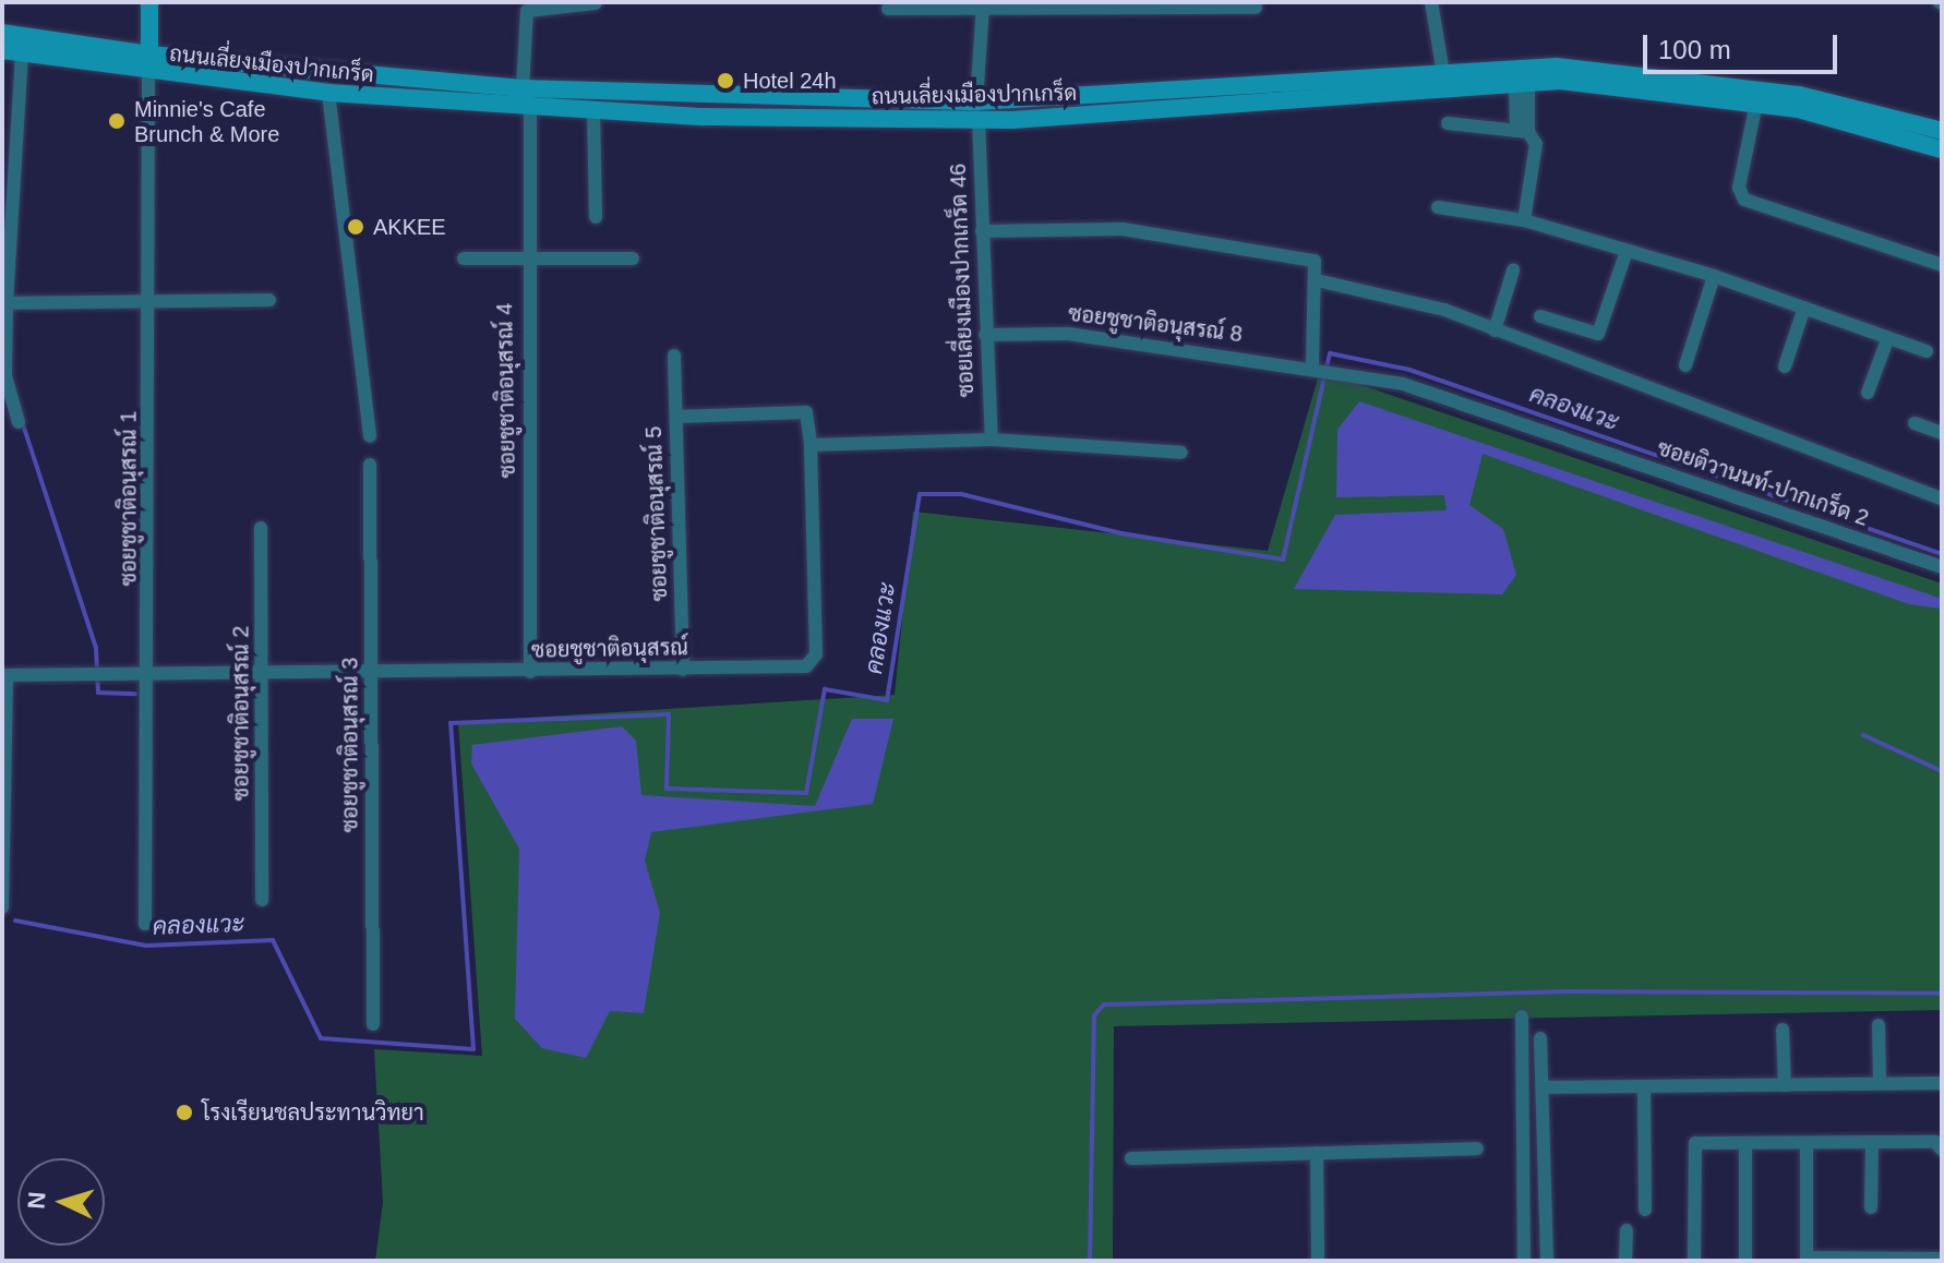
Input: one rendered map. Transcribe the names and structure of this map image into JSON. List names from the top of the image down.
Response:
{
  "streets": {
    "main road": ["ถนนเลี่ยงเมืองปากเกร็ด"],
    "street": [
      "ซอยเลี่ยงเมืองปากเกร็ด 46",
      "ซอยชูชาติอนุสรณ์ 8",
      "ซอยชูชาติอนุสรณ์ 4",
      "ซอยติวานนท์-ปากเกร็ด 2",
      "ซอยชูชาติอนุสรณ์ 1",
      "ซอยชูชาติอนุสรณ์ 5",
      "ซอยชูชาติอนุสรณ์",
      "ซอยชูชาติอนุสรณ์ 2",
      "ซอยชูชาติอนุสรณ์ 3"
    ]
  },
  "crossings": [
    ["ถนนเลี่ยงเมืองปากเกร็ด", "ซอยเลี่ยงเมืองปากเกร็ด 46"],
    ["ถนนเลี่ยงเมืองปากเกร็ด", "ซอยชูชาติอนุสรณ์ 4"],
    ["ถนนเลี่ยงเมืองปากเกร็ด", "ซอยชูชาติอนุสรณ์ 1"],
    ["ซอยเลี่ยงเมืองปากเกร็ด 46", "ซอยชูชาติอนุสรณ์ 8"],
    ["ซอยชูชาติอนุสรณ์ 8", "ซอยติวานนท์-ปากเกร็ด 2"],
    ["ซอยชูชาติอนุสรณ์ 4", "ซอยชูชาติอนุสรณ์"],
    ["ซอยชูชาติอนุสรณ์ 1", "ซอยชูชาติอนุสรณ์"],
    ["ซอยชูชาติอนุสรณ์ 5", "ซอยชูชาติอนุสรณ์"],
    ["ซอยชูชาติอนุสรณ์", "ซอยชูชาติอนุสรณ์ 2"],
    ["ซอยชูชาติอนุสรณ์", "ซอยชูชาติอนุสรณ์ 3"]
  ],
  "water": ["คลองแวะ"],
  "places": [
    "Hotel 24h",
    "Minnie's Cafe Brunch & More",
    "AKKEE",
    "โรงเรียนชลประทานวิทยา"
  ],
  "scale_bar": "100 m",
  "north": "left"
}
